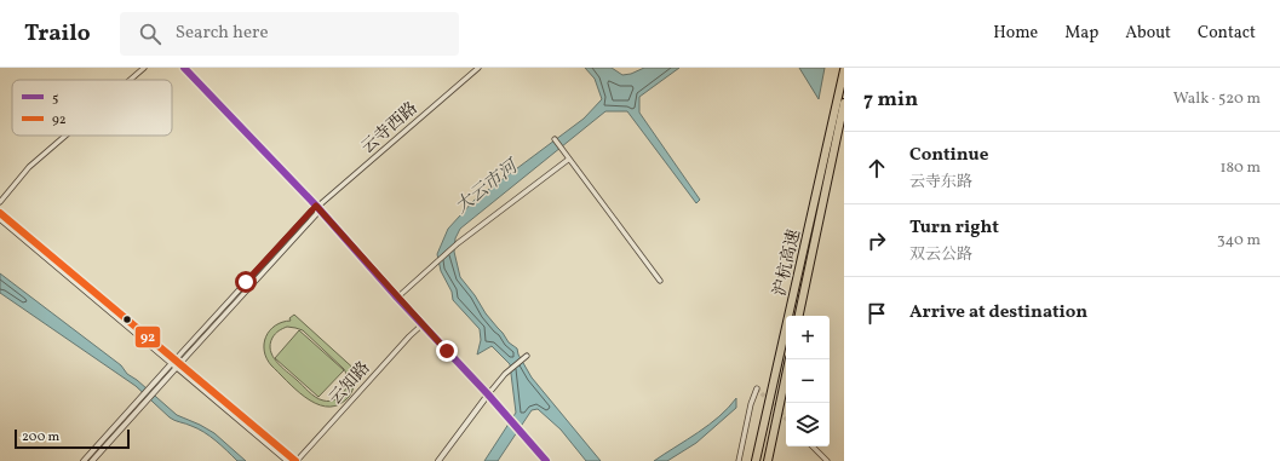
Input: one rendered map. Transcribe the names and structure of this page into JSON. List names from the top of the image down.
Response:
{
  "streets": {
    "highway": ["沪杭高速"],
    "street": ["云寺西路", "云知路"]
  },
  "water": ["大云市河"],
  "lines": ["transit line 5", "transit line 92"],
  "legend": ["5", "92"],
  "scale_bar": "200 m",
  "page": {
    "header": "Trailo",
    "search": "Search here",
    "nav": [
      "Home",
      "Map",
      "About",
      "Contact"
    ],
    "heading": ["7 min", "Walk · 520 m"],
    "list": [
      ["Continue", "云寺东路", "180 m"],
      ["Turn right", "双云公路", "340 m"],
      "Arrive at destination"
    ],
    "map_buttons": ["+", "−"],
    "scale": "200 m"
  }
}
